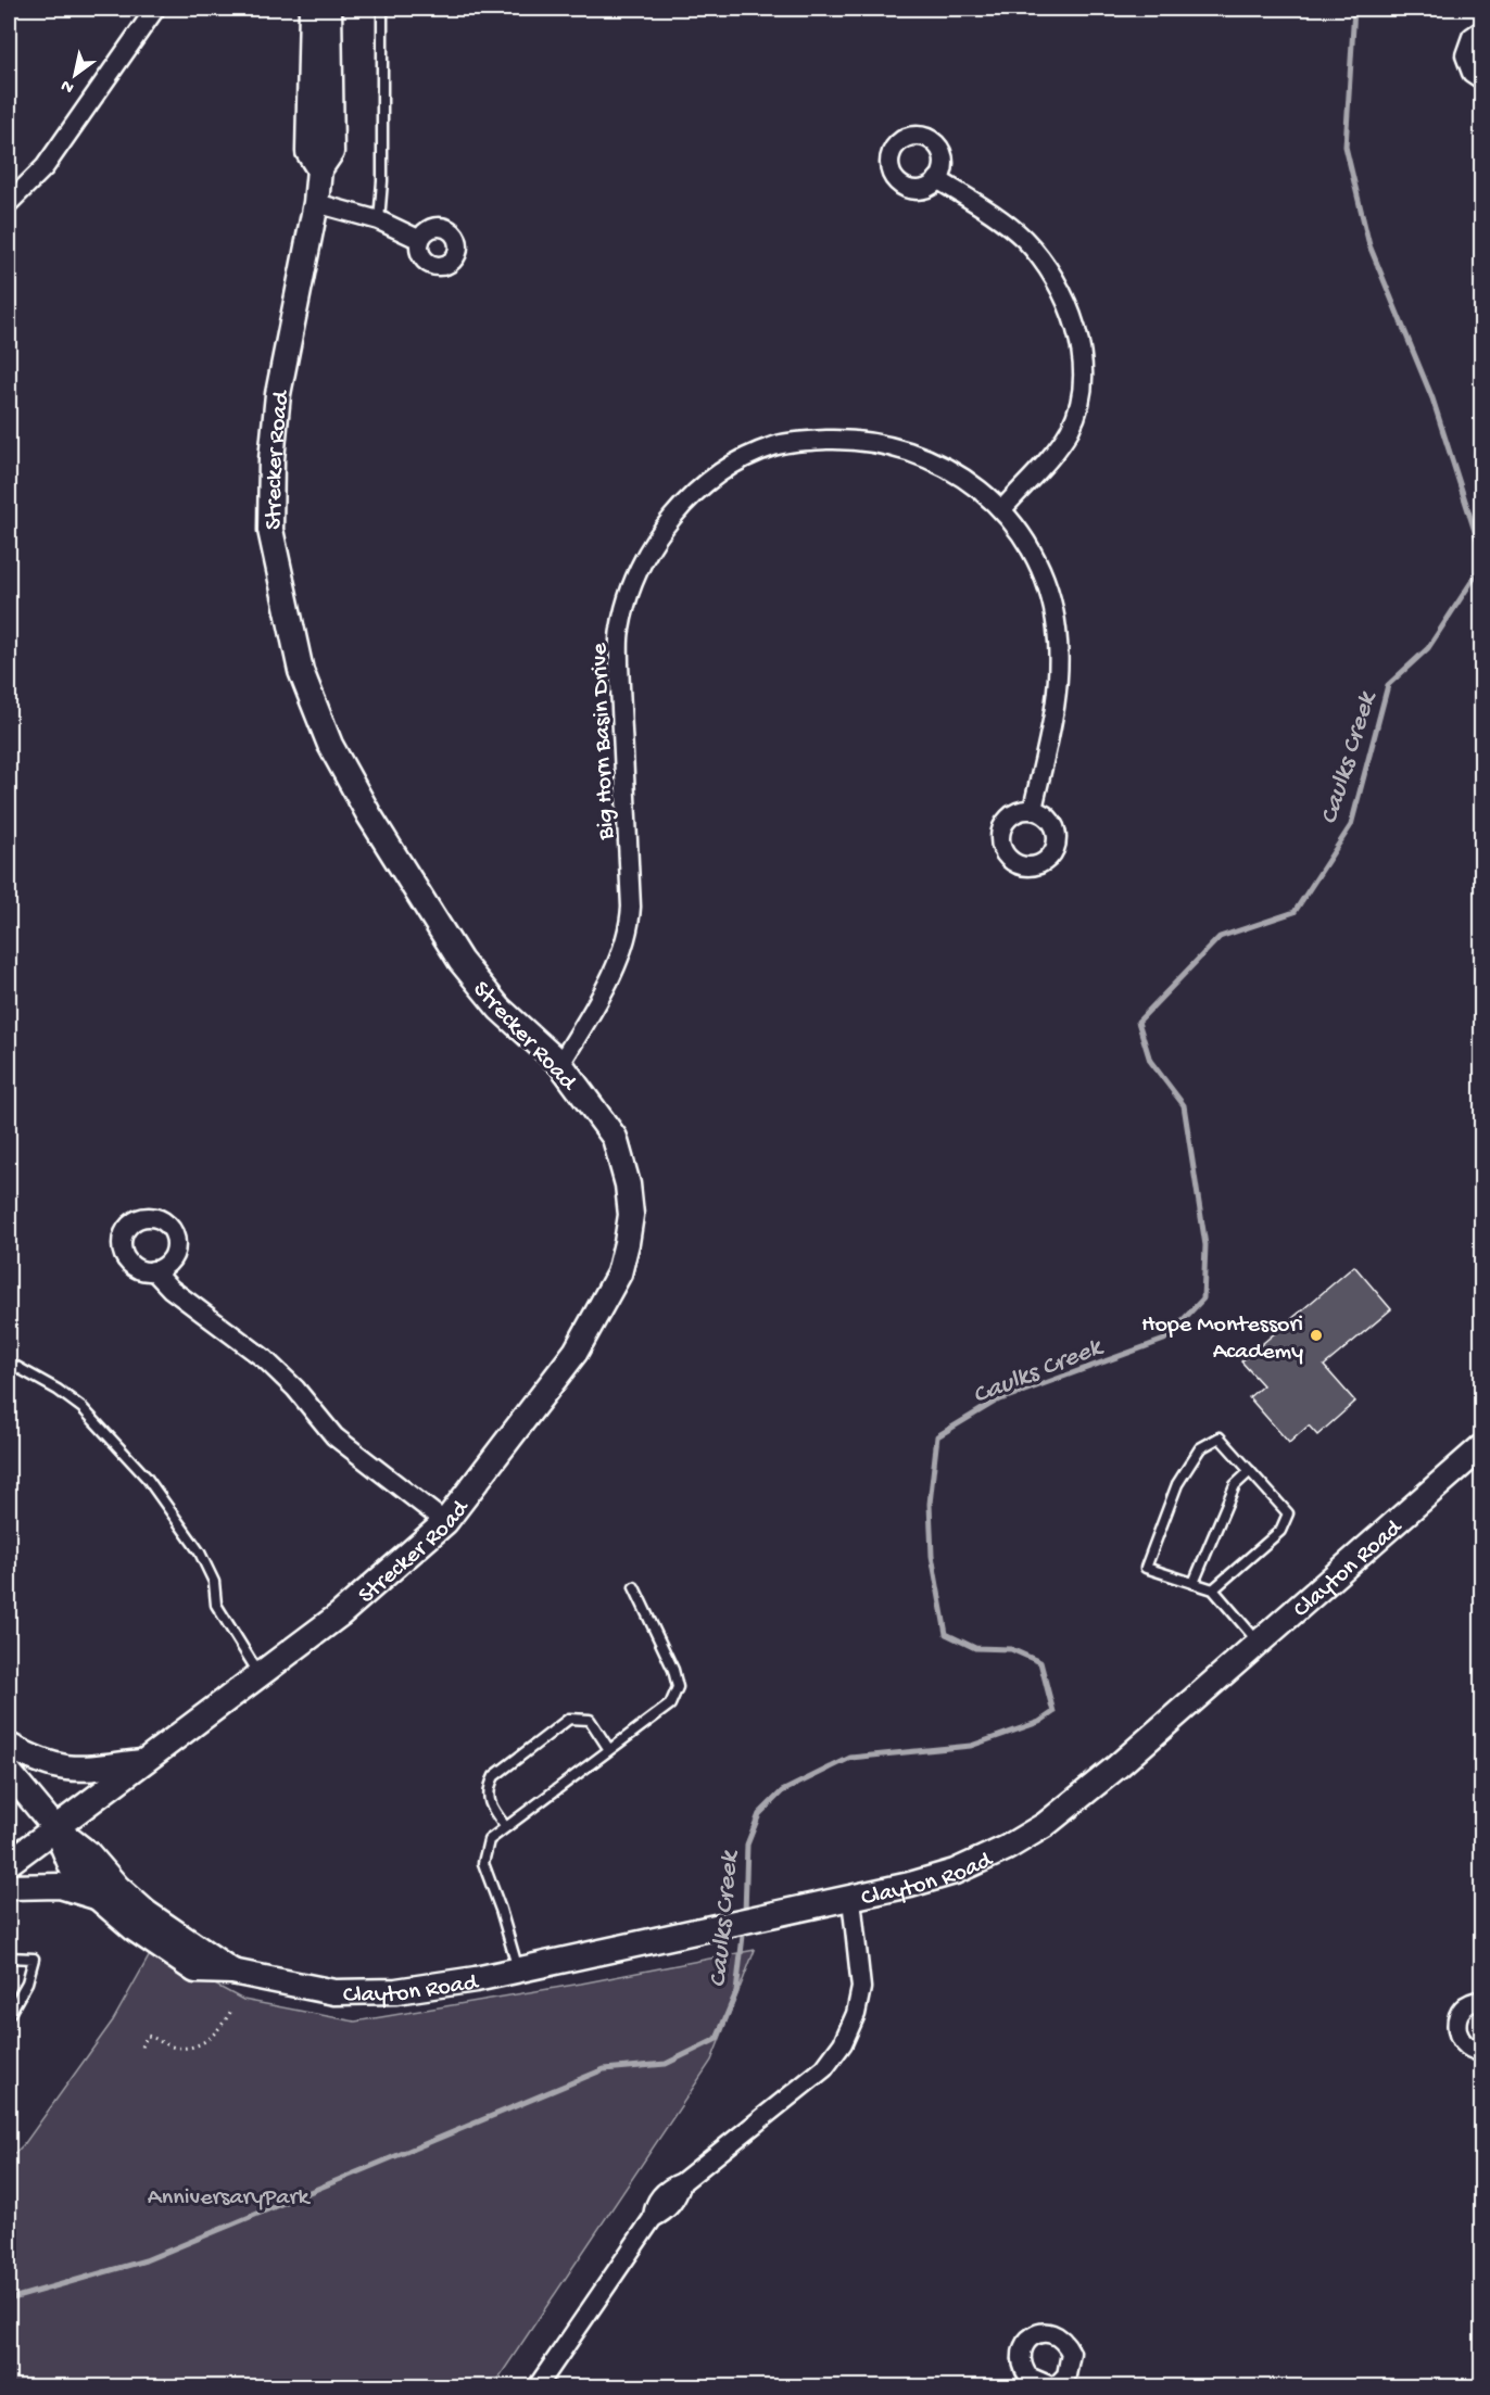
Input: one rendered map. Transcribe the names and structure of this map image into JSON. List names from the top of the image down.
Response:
{
  "streets": {
    "street": ["Strecker Road", "Big Horn Basin Drive", "Clayton Road"]
  },
  "crossings": [
    ["Strecker Road", "Big Horn Basin Drive"],
    ["Strecker Road", "Clayton Road"]
  ],
  "water": ["Caulks Creek"],
  "parks": ["AnniversaryPark"],
  "places": ["Hope Montessori Academy"],
  "north": "bottom left"
}
